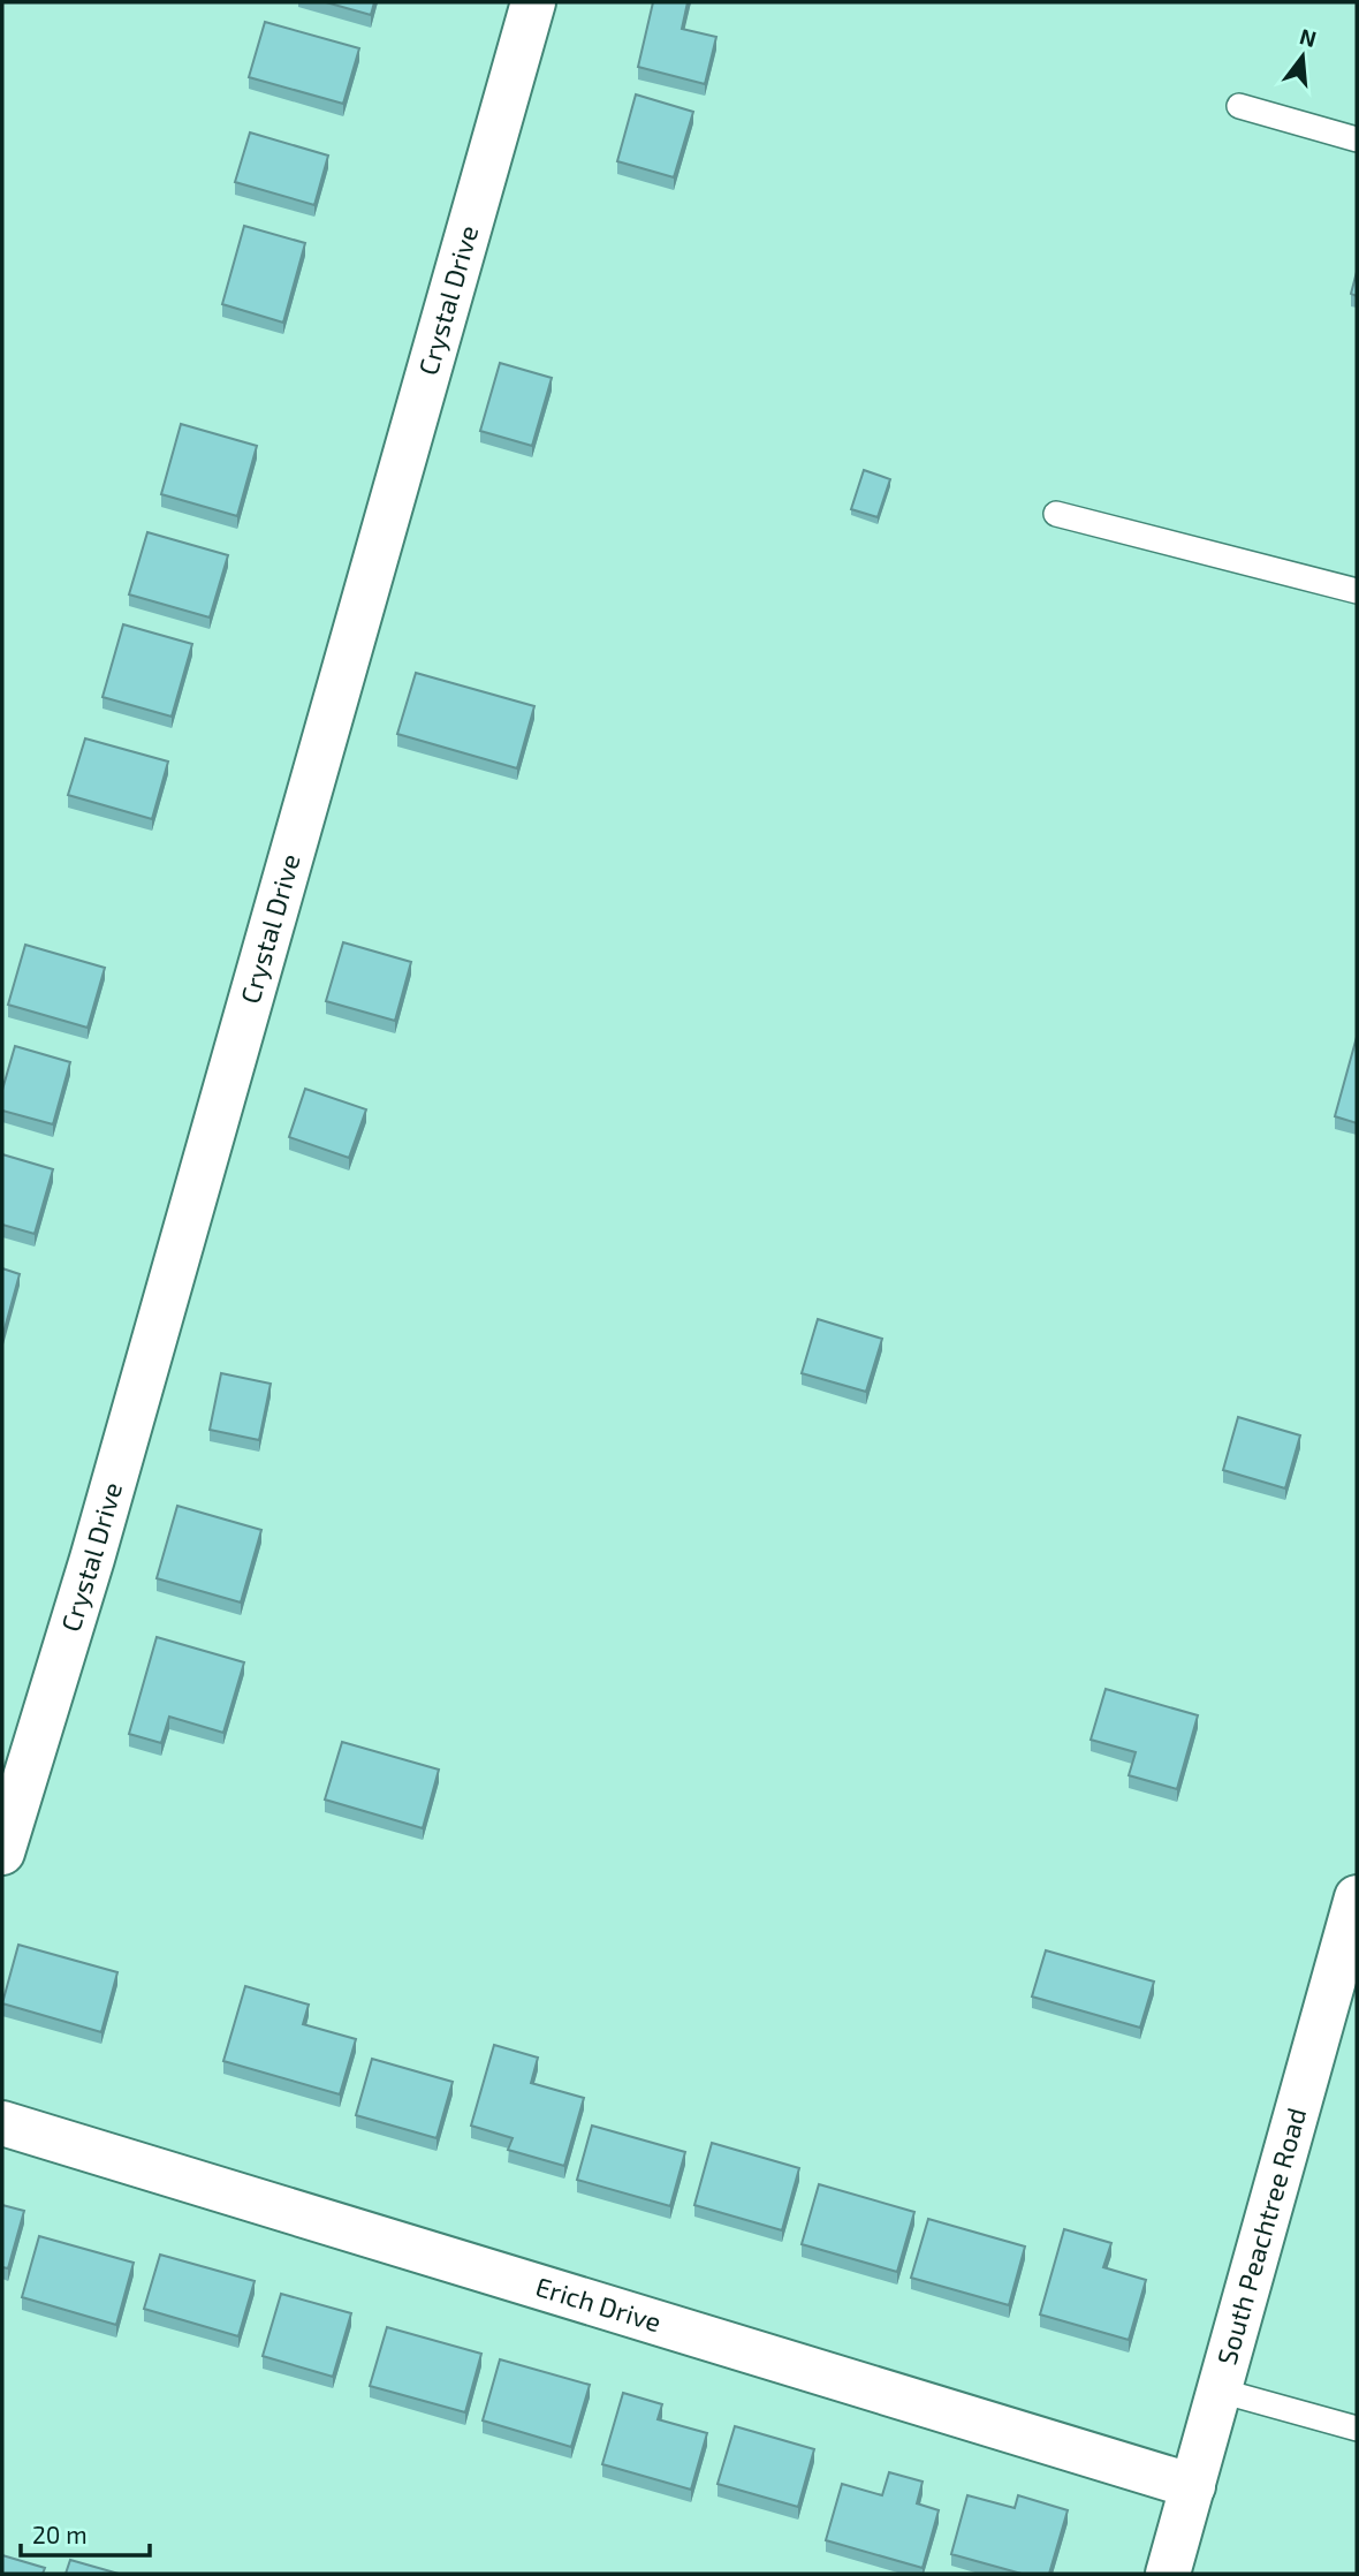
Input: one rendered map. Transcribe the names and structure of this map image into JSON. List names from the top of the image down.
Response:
{
  "streets": {
    "street": ["Crystal Drive", "South Peachtree Road", "Erich Drive"]
  },
  "crossings": [
    ["South Peachtree Road", "Erich Drive"]
  ],
  "scale_bar": "20 m",
  "north": "top"
}
